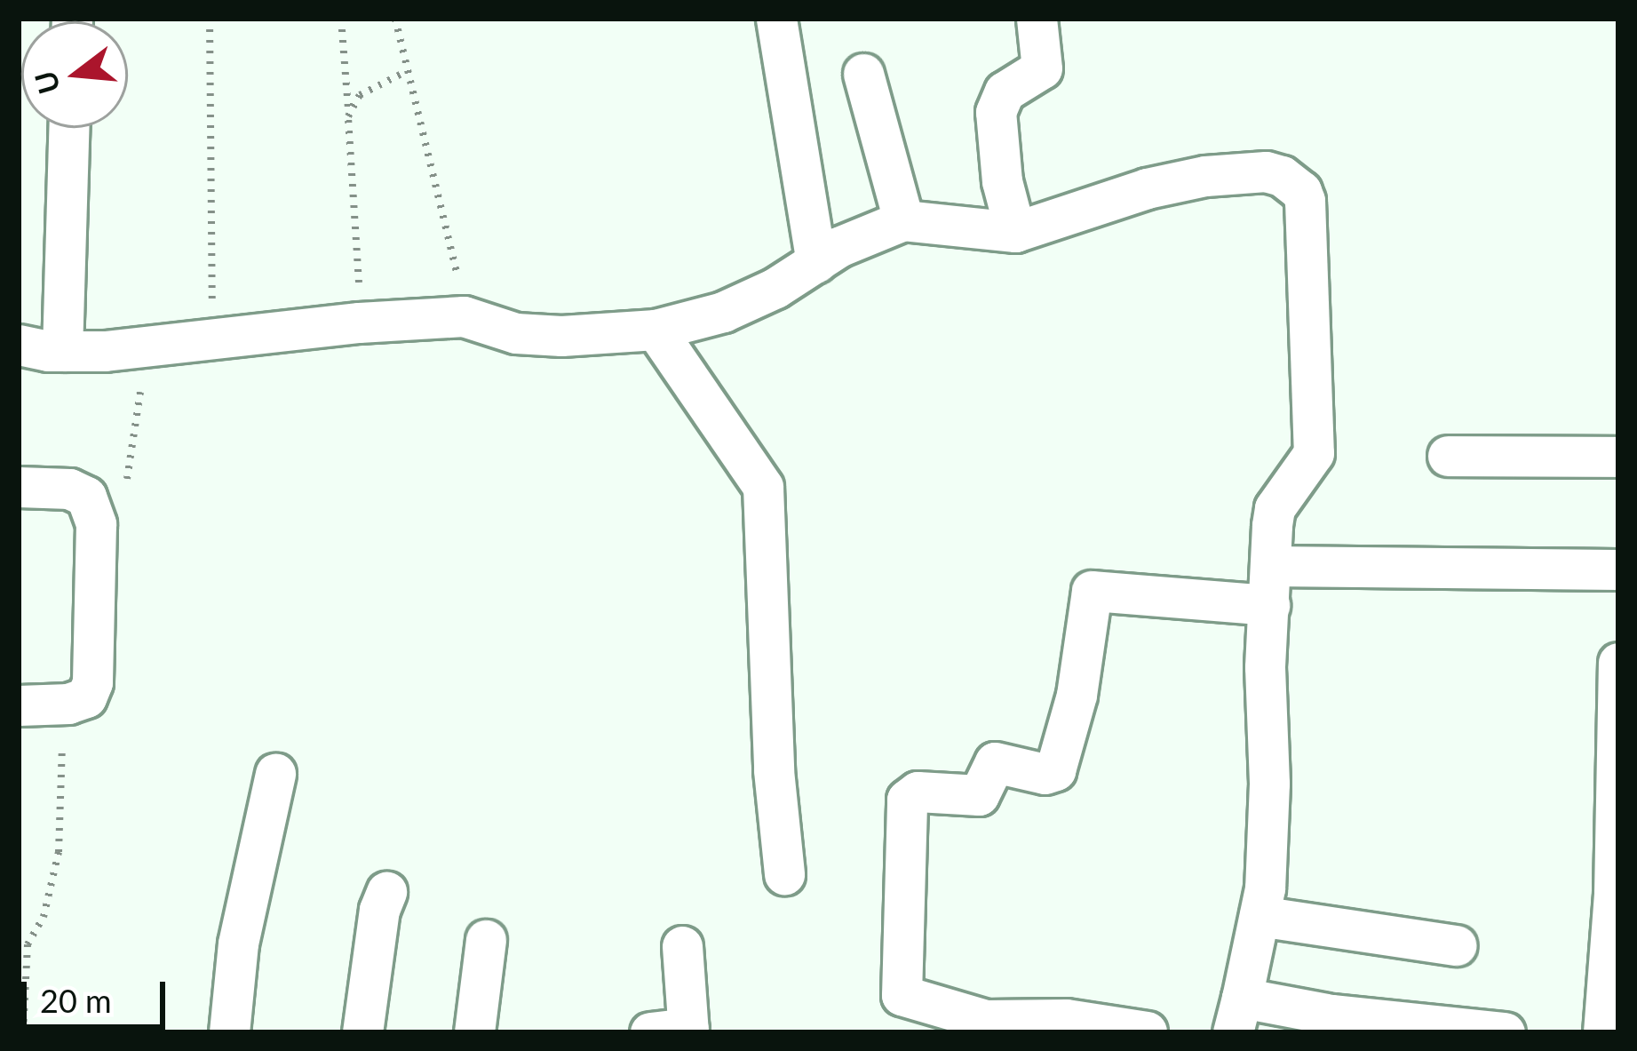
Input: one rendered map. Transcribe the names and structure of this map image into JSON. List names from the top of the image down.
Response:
{
  "scale_bar": "20 m",
  "north": "left"
}
